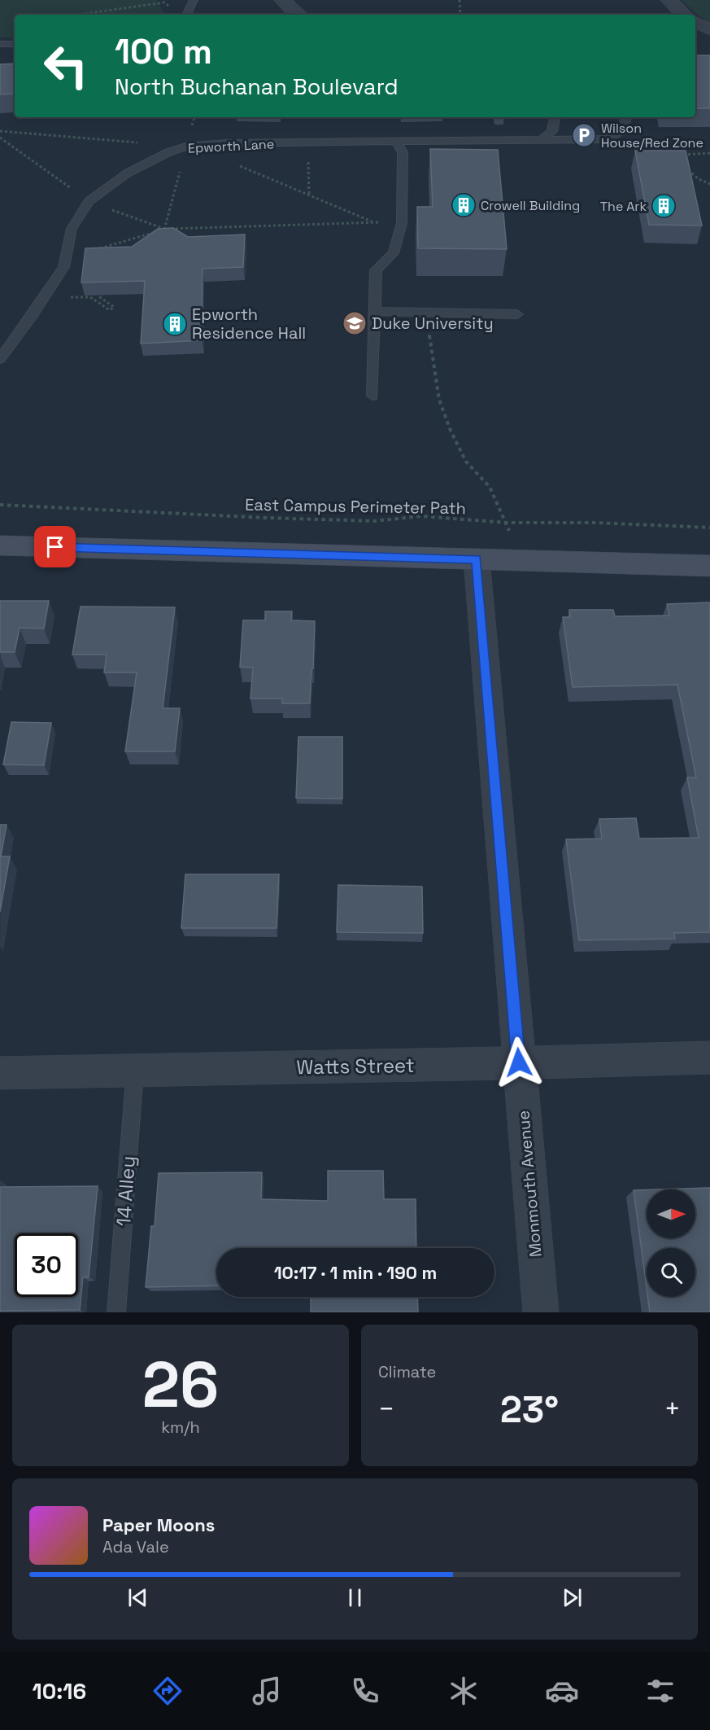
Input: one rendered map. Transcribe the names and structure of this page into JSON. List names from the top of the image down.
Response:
{
  "streets": {
    "street": ["Watts Street", "Monmouth Avenue"],
    "lane": ["Epworth Lane", "14 Alley"],
    "path": ["East Campus Perimeter Path"]
  },
  "crossings": [
    ["Watts Street", "Monmouth Avenue"],
    ["Watts Street", "14 Alley"]
  ],
  "places": {
    "parking": ["Wilson House/Red Zone"],
    "building": ["Crowell Building", "The Ark", "Epworth Residence Hall"],
    "school or university": ["Duke University"]
  },
  "north": "right",
  "page": {
    "turn": ["100 m", "North Buchanan Boulevard"],
    "limit": "30",
    "trip": "10:17 · 1 min · 190 m",
    "tile": [
      ["26", "km/h"],
      "Climate"
    ],
    "heat": ["−", "23°", "+"],
    "song": ["Paper Moons", "Ada Vale"],
    "tabs": "10:16"
  }
}
